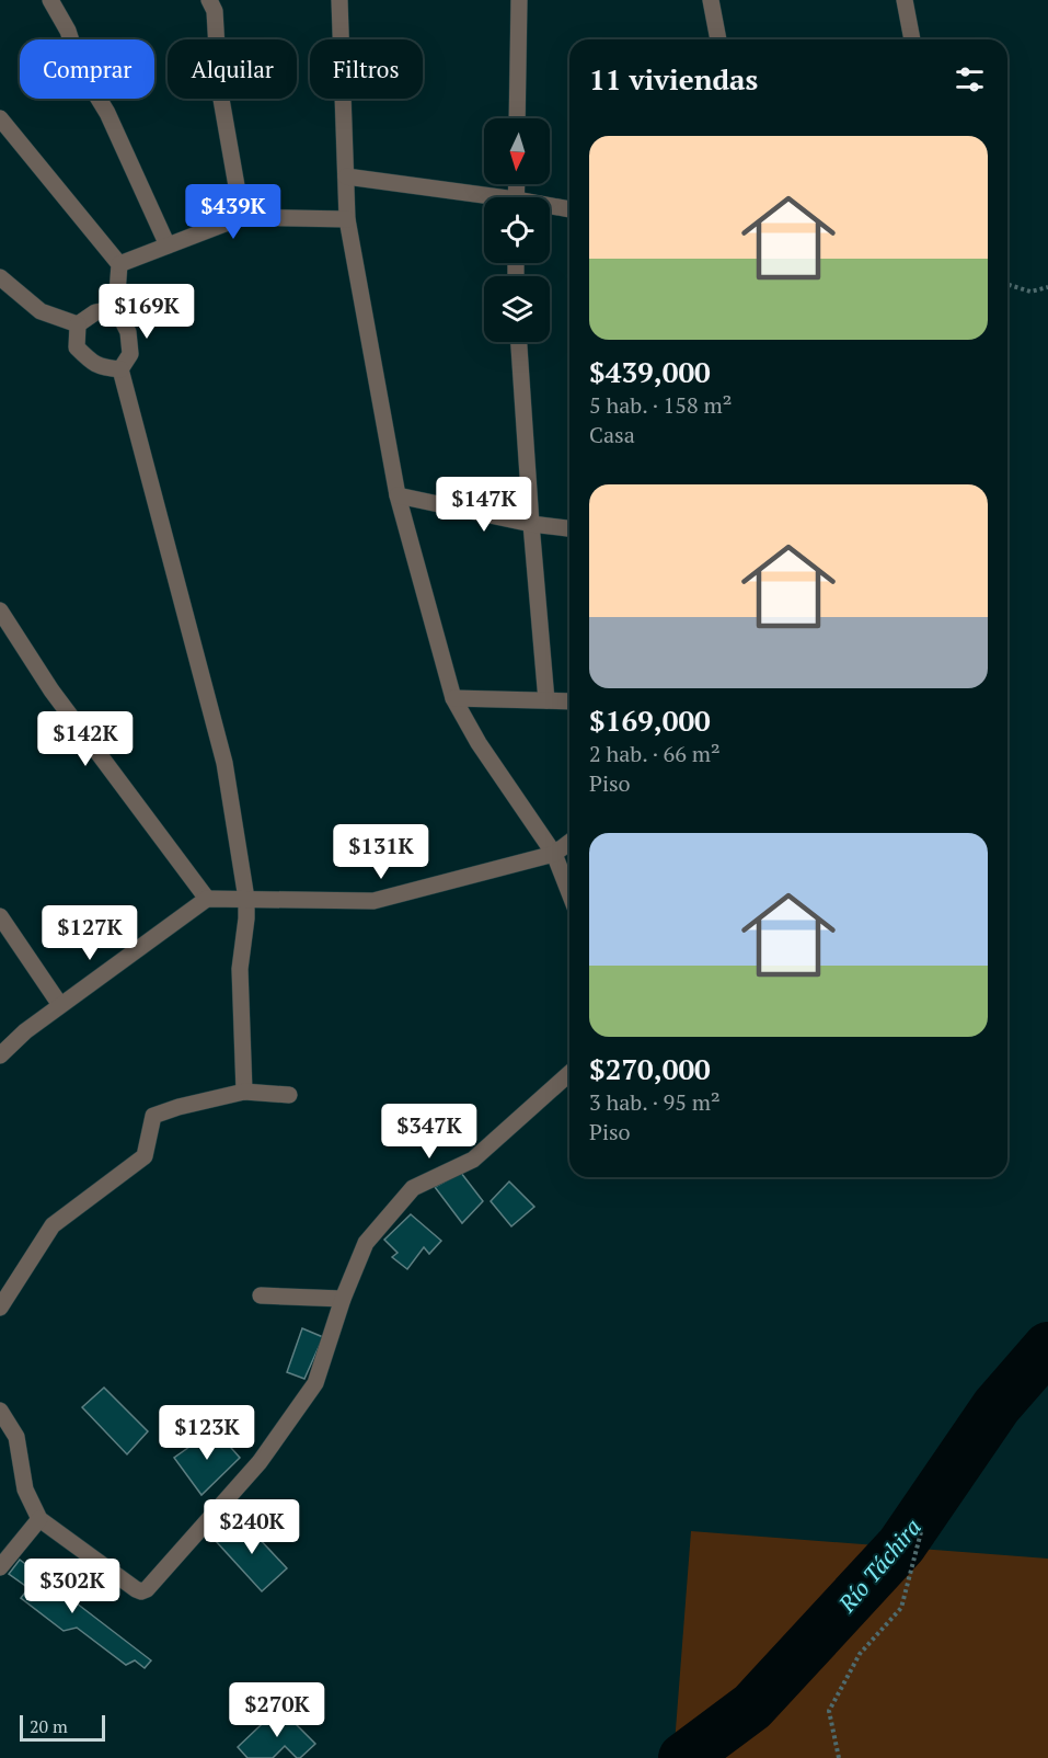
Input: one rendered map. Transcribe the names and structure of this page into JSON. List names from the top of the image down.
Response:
{
  "water": ["Río Táchira"],
  "scale_bar": "20 m",
  "north": "bottom",
  "page": {
    "chip": ["Comprar", "Alquilar", "Filtros"],
    "heading": "11 viviendas",
    "list": [
      {
        "name": "$439,000",
        "note": "5 hab. · 158 m² · Casa"
      },
      {
        "name": "$169,000",
        "note": "2 hab. · 66 m² · Piso"
      },
      {
        "name": "$270,000",
        "note": "3 hab. · 95 m² · Piso"
      }
    ],
    "price": [
      "$439K",
      "$169K",
      "$147K",
      "$142K",
      "$131K",
      "$127K",
      "$347K",
      "$123K",
      "$240K",
      "$302K",
      "$270K"
    ],
    "scale": "20 m"
  }
}
